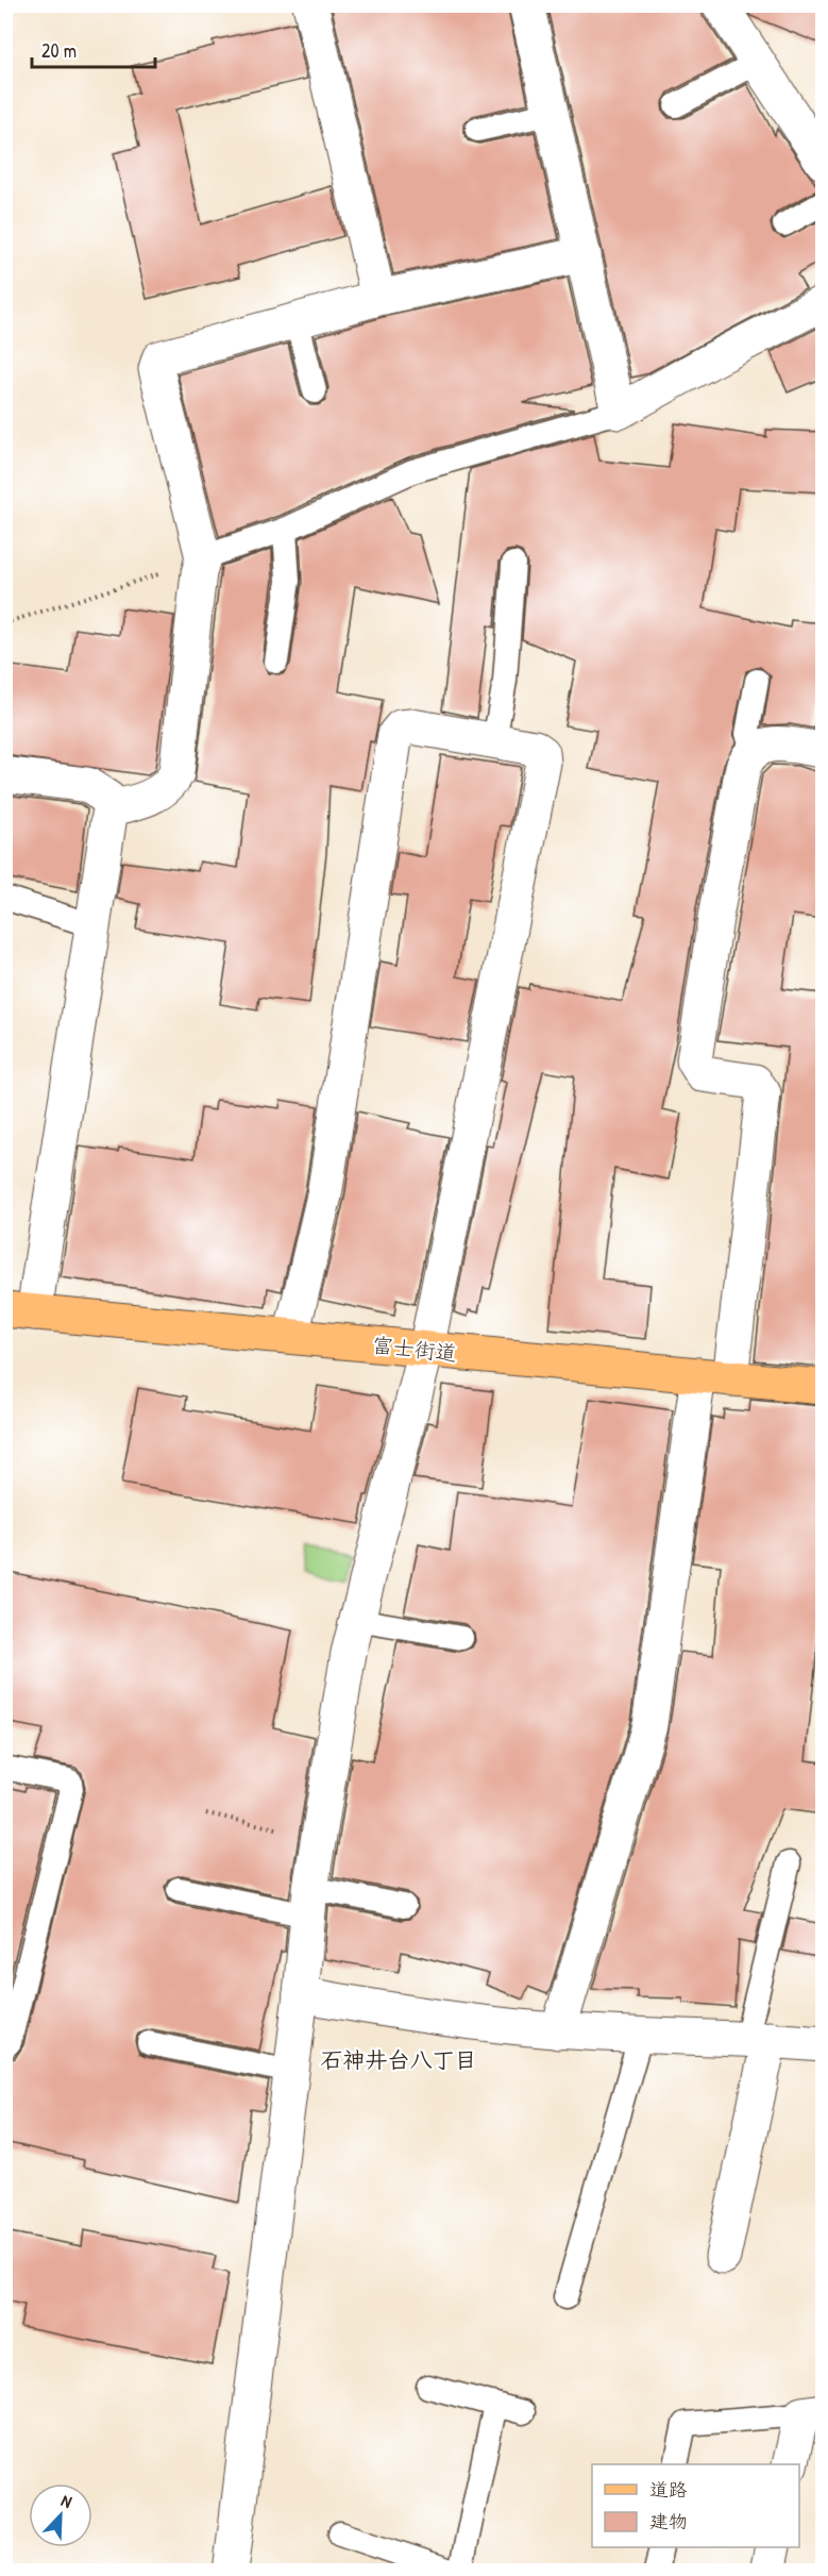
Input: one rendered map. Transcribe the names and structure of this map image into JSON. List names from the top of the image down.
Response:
{
  "streets": {
    "main road": ["富士街道"]
  },
  "districts": ["石神井台八丁目"],
  "legend": ["道路", "建物"],
  "scale_bar": "20 m",
  "north": "top right"
}
